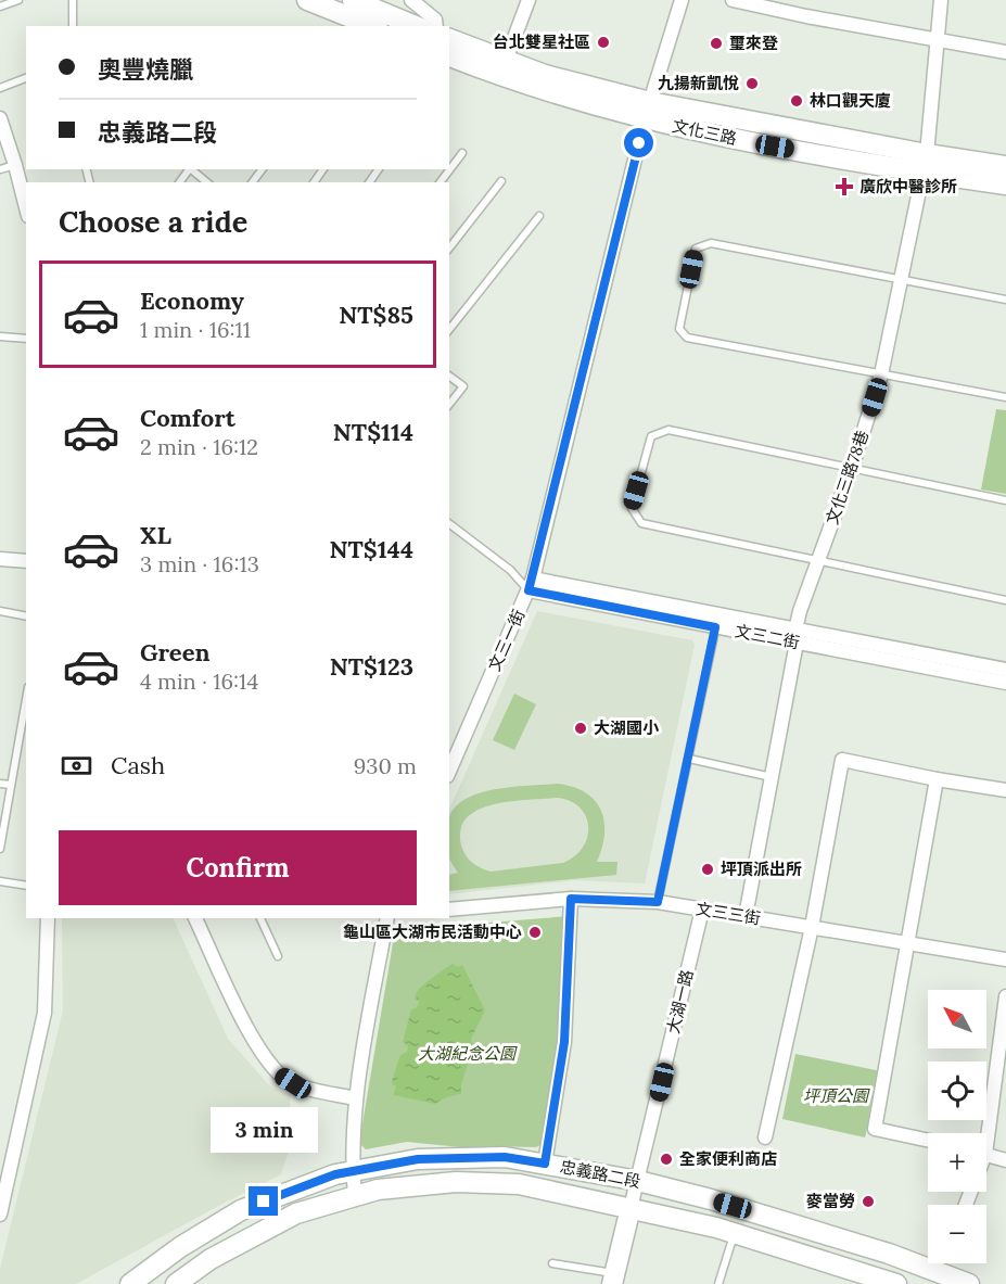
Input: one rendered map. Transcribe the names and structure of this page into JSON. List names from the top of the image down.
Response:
{
  "streets": {
    "street": [
      "文化三路",
      "文化三路78巷",
      "文三二街",
      "文三一街",
      "文三三街",
      "大湖一路",
      "忠義路二段"
    ]
  },
  "crossings": [
    ["文化三路", "文化三路78巷"],
    ["文化三路", "文三一街"],
    ["文化三路78巷", "文三二街"],
    ["文化三路78巷", "文三三街"],
    ["文三二街", "文三一街"],
    ["文三三街", "大湖一路"],
    ["大湖一路", "忠義路二段"]
  ],
  "parks": ["大湖紀念公園", "坪頂公園"],
  "places": {
    "other": [
      "台北雙星社區",
      "璽來登",
      "九揚新凱悅",
      "林口觀天廈",
      "大湖國小",
      "坪頂派出所",
      "龜山區大湖市民活動中心",
      "全家便利商店",
      "麥當勞"
    ],
    "health": ["廣欣中醫診所"]
  },
  "north": "top left",
  "page": {
    "banner": ["奧豐燒臘", "忠義路二段"],
    "heading": "Choose a ride",
    "list": [
      {
        "name": "Economy",
        "note": "1 min · 16:11",
        "value": "NT$85"
      },
      {
        "name": "Comfort",
        "note": "2 min · 16:12",
        "value": "NT$114"
      },
      {
        "name": "XL",
        "note": "3 min · 16:13",
        "value": "NT$144"
      },
      {
        "name": "Green",
        "note": "4 min · 16:14",
        "value": "NT$123"
      }
    ],
    "pay": ["Cash", "930 m"],
    "buttons": "Confirm",
    "map_buttons": ["+", "−"],
    "bubble": "3 min"
  }
}
